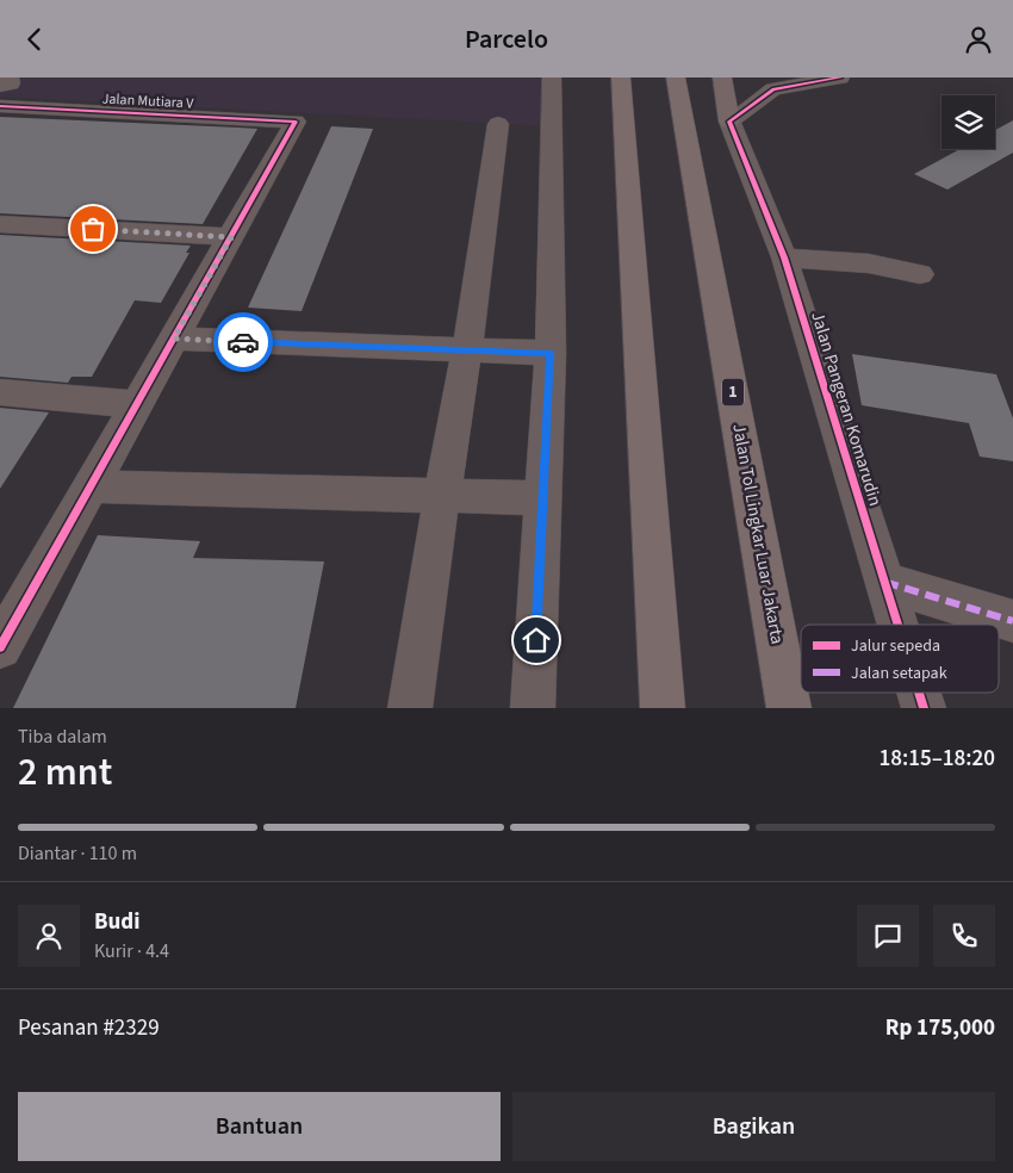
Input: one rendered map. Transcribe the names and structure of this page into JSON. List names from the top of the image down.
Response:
{
  "streets": {
    "highway": ["1", "Jalan Tol Lingkar Luar Jakarta"],
    "street": ["Jalan Mutiara V", "Jalan Pangeran Komarudin"]
  },
  "legend": ["Jalur sepeda", "Jalan setapak"],
  "page": {
    "header": "Parcelo",
    "heading": ["2 mnt", "Tiba dalam", "18:15–18:20"],
    "panel": [
      "Budi",
      "Kurir · 4.4",
      "Pesanan #2329",
      "Rp 175,000"
    ],
    "bar": "Diantar · 110 m",
    "buttons": ["Bantuan", "Bagikan"]
  }
}
